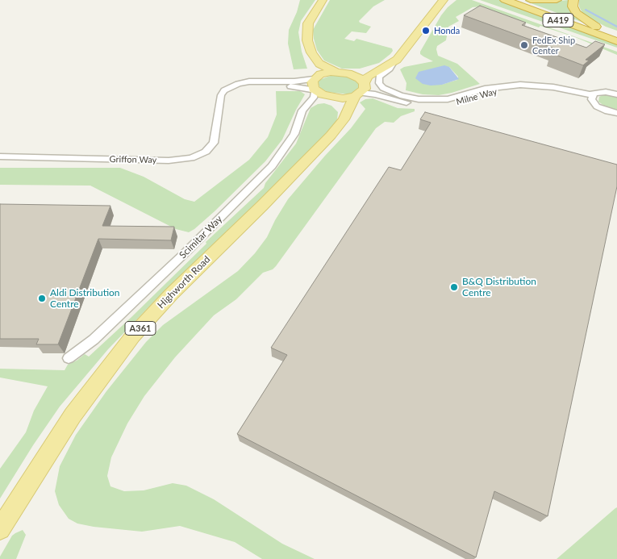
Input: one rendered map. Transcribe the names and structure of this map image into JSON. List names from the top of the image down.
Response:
{
  "streets": {
    "highway": ["A419"],
    "main road": ["Highworth Road", "A361"],
    "street": ["Milne Way", "Griffon Way", "Scimitar Way"]
  },
  "crossings": [
    ["Milne Way", "Highworth Road"],
    ["Griffon Way", "Scimitar Way"]
  ],
  "places": [
    "Honda",
    "FedEx Ship Center",
    "B&Q Distribution Centre",
    "Aldi Distribution Centre"
  ]
}
